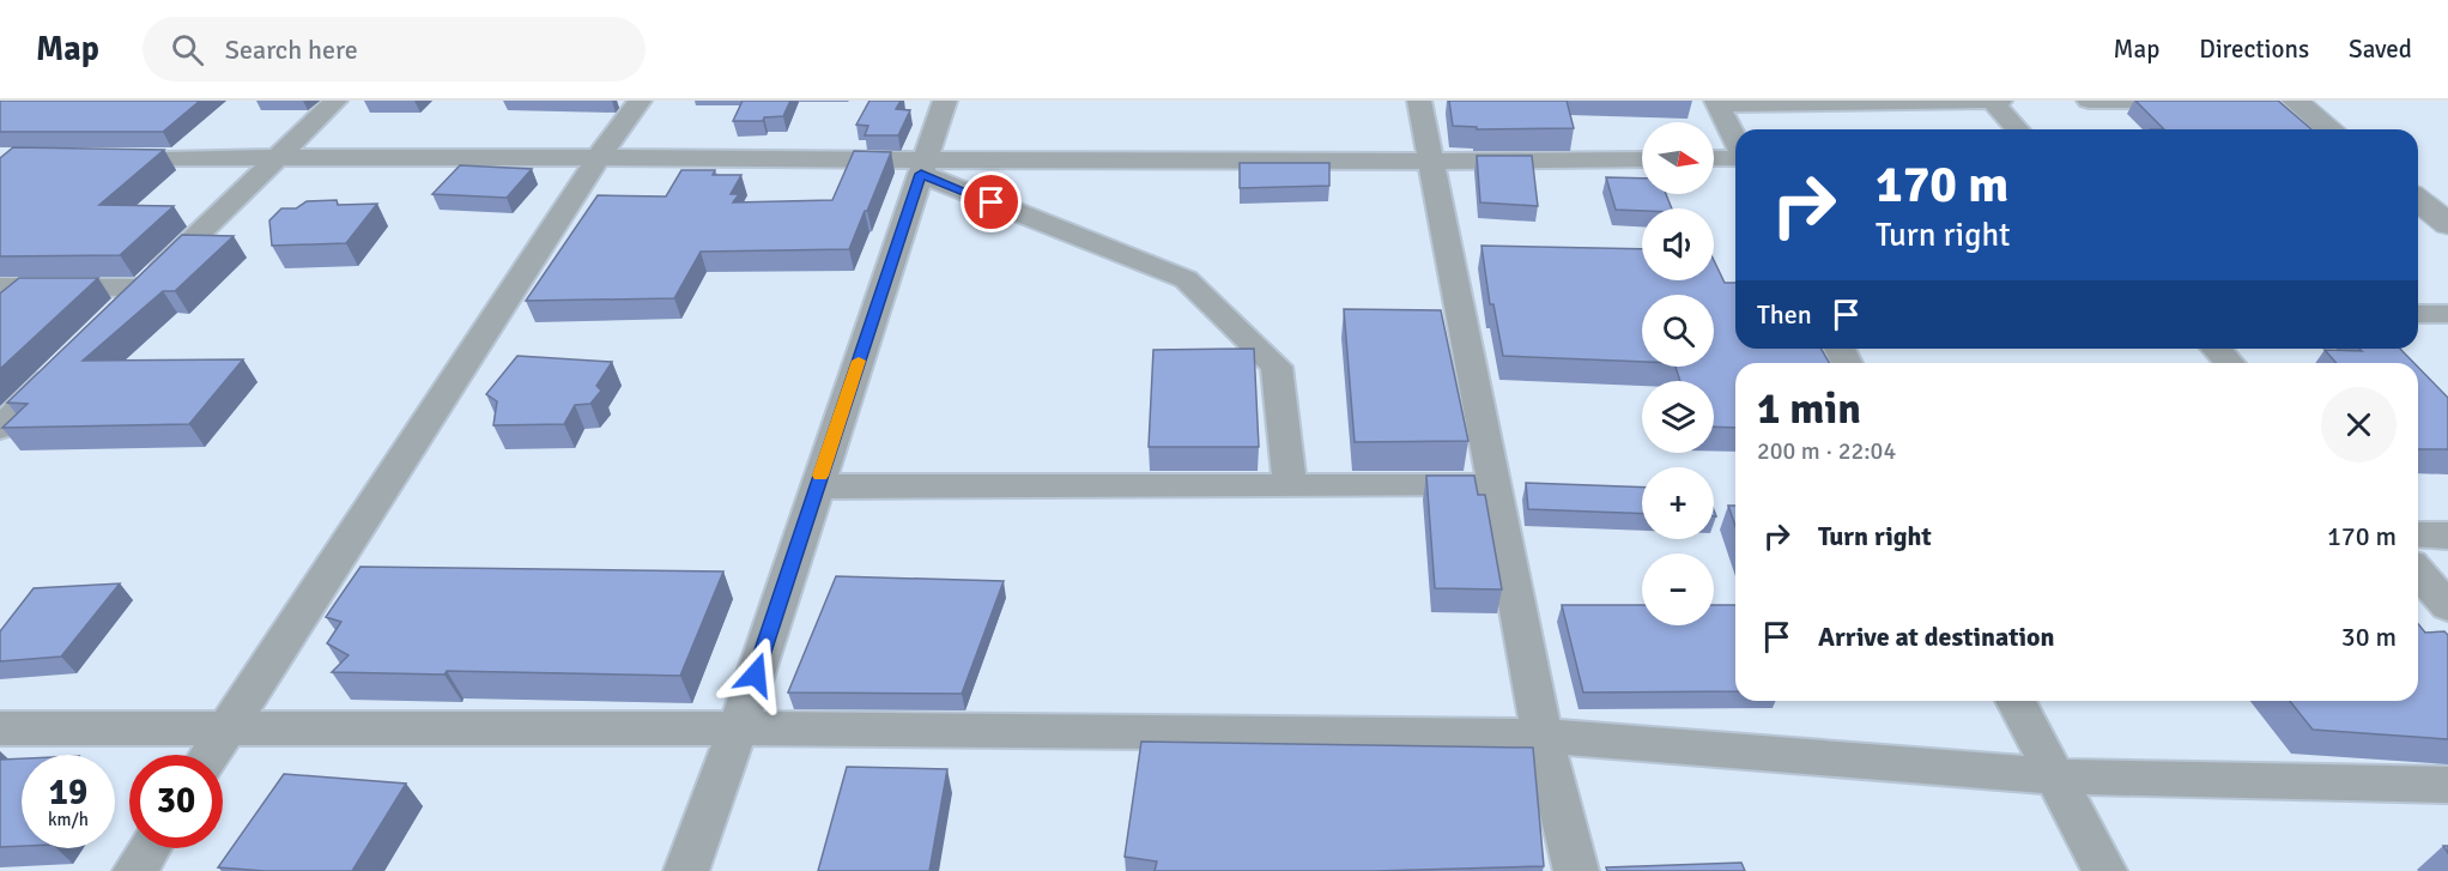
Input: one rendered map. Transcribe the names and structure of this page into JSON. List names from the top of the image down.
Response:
{
  "north": "right",
  "page": {
    "header": "Map",
    "search": "Search here",
    "nav": ["Map", "Directions", "Saved"],
    "map_buttons": ["+", "−"],
    "turn": ["170 m", "Turn right"],
    "then": "Then",
    "heading": ["1 min", "200 m · 22:04"],
    "list": [
      {
        "name": "Turn right",
        "value": "170 m"
      },
      {
        "name": "Arrive at destination",
        "value": "30 m"
      }
    ],
    "speed": "19 km/h",
    "limit": "30"
  }
}
